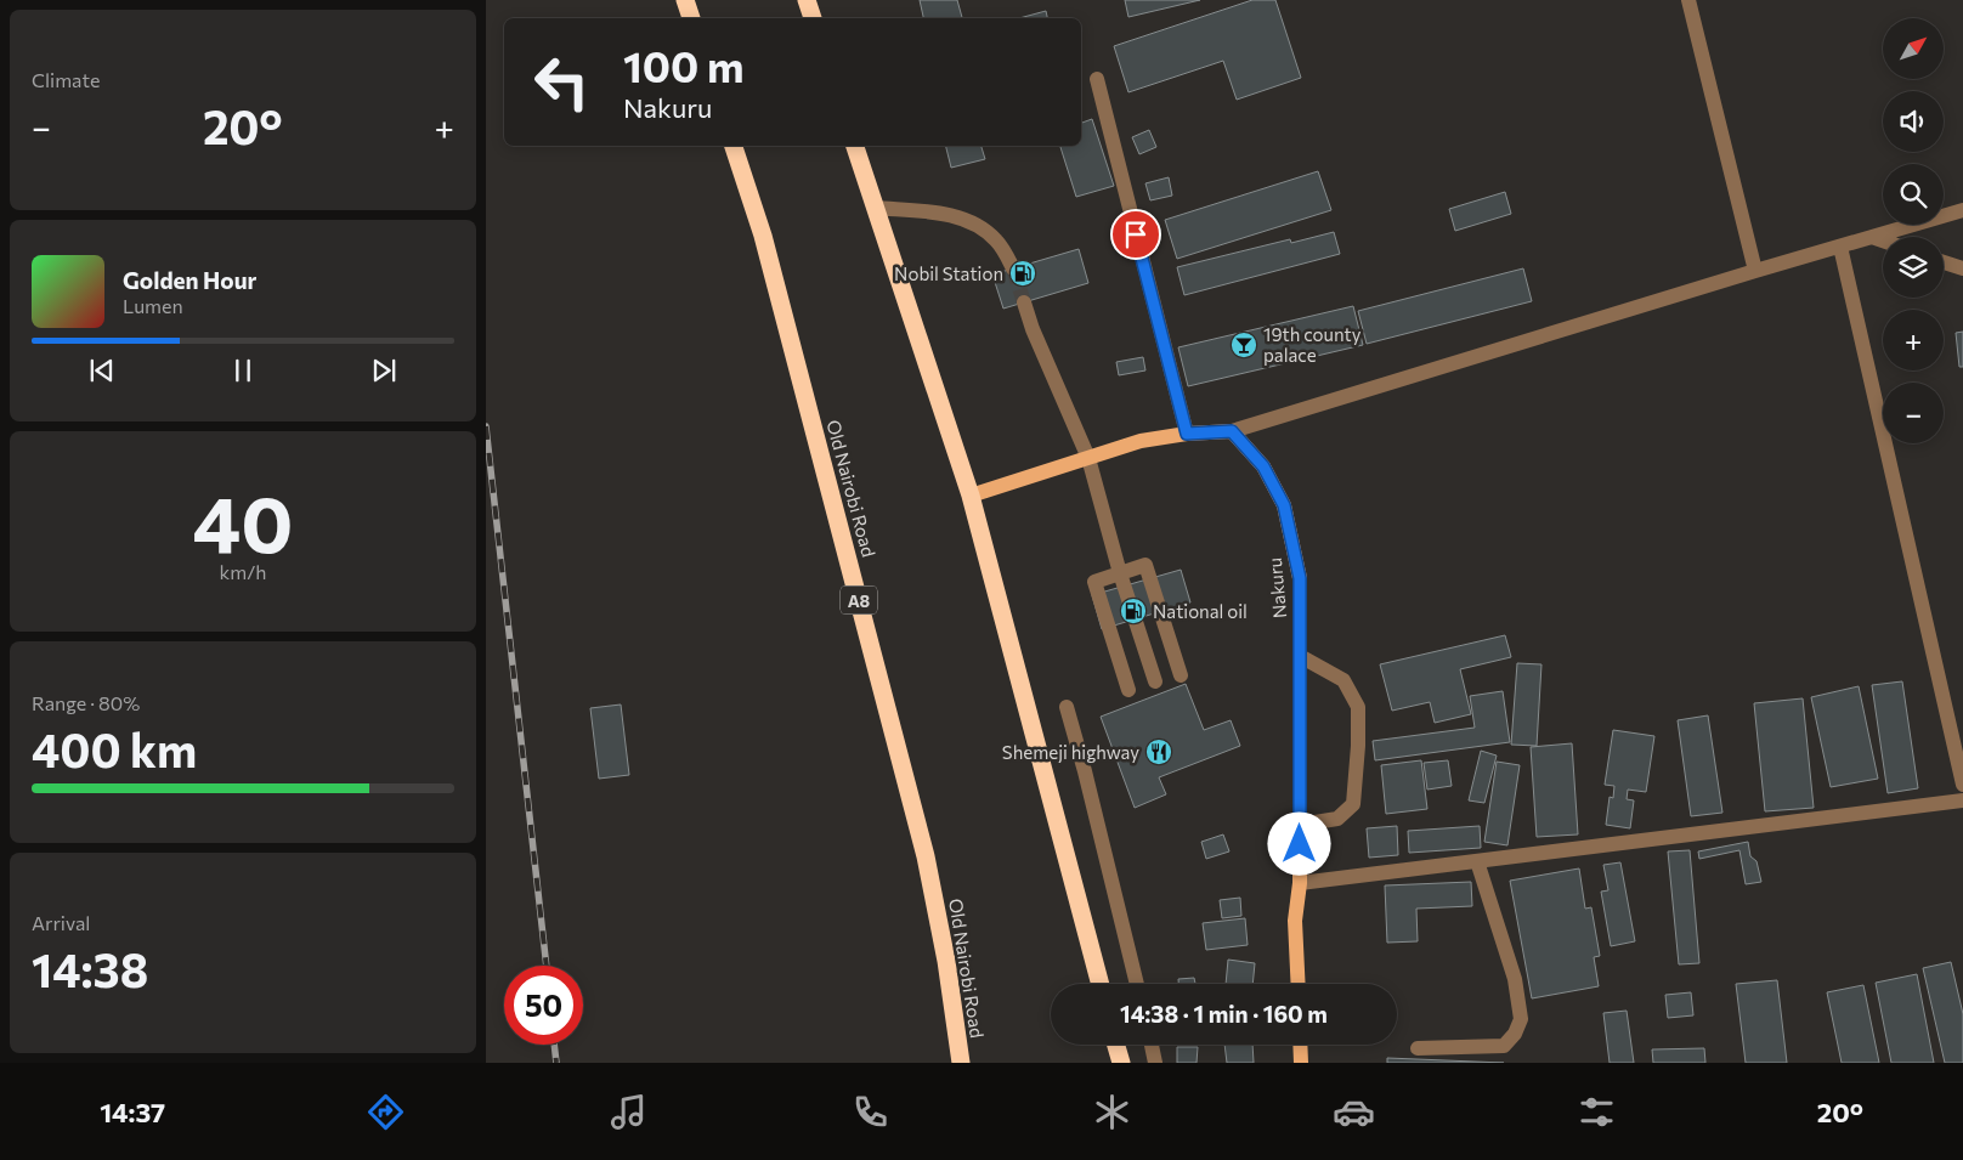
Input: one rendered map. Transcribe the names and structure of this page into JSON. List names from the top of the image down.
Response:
{
  "streets": {
    "highway": ["Old Nairobi Road", "A8"],
    "main road": ["Nakuru"]
  },
  "places": {
    "fuel station": ["Nobil Station", "National oil"],
    "bar": ["19th county palace"],
    "restaurant": ["Shemeji highway"]
  },
  "north": "top right",
  "page": {
    "tile": [
      "Climate",
      ["40", "km/h"],
      ["Range · 80%", "400 km"],
      ["Arrival", "14:38"]
    ],
    "map_buttons": ["+", "−"],
    "turn": ["100 m", "Nakuru"],
    "heat": ["−", "20°", "+"],
    "song": ["Golden Hour", "Lumen"],
    "limit": "50",
    "trip": "14:38 · 1 min · 160 m",
    "tabs": ["14:37", "20°"]
  }
}
